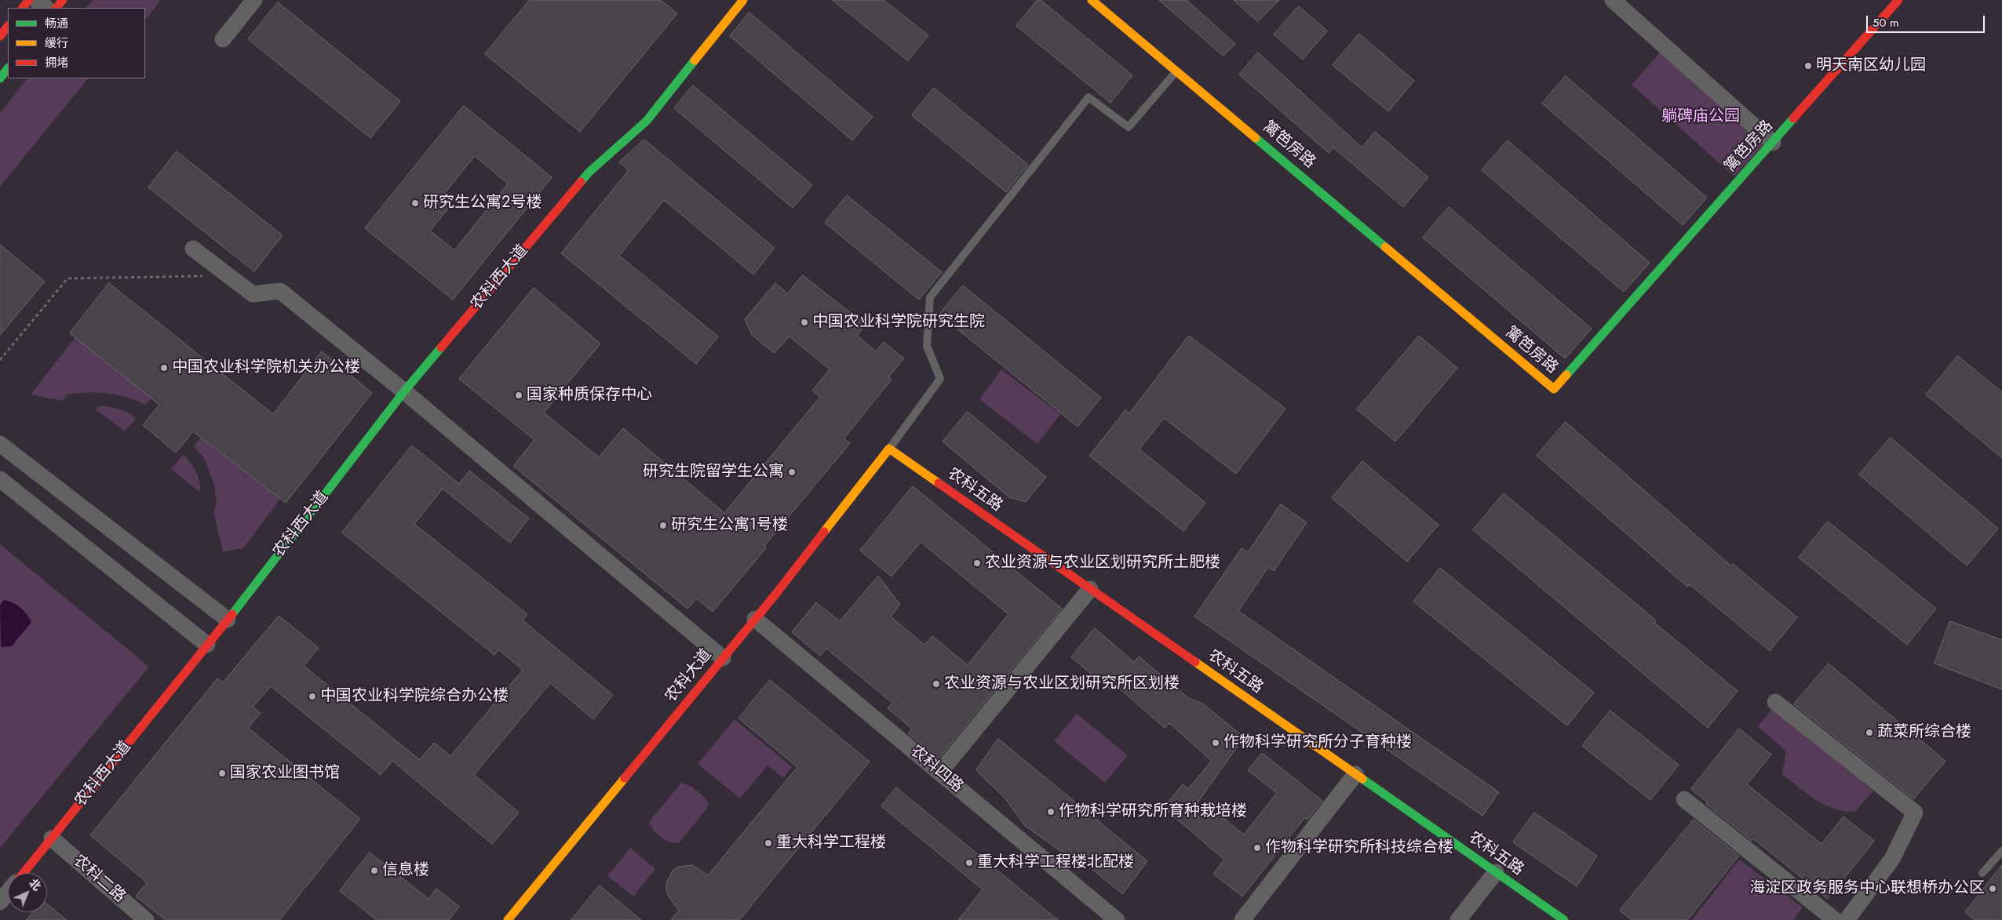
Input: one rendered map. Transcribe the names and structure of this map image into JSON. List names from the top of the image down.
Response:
{
  "streets": {
    "street": [
      "篱笆房路",
      "农科西大道",
      "农科五路",
      "农科大道",
      "农科四路",
      "农科二路"
    ]
  },
  "crossings": [
    ["农科西大道", "农科二路"],
    ["农科五路", "农科大道"],
    ["农科大道", "农科四路"]
  ],
  "parks": ["躺碑庙公园"],
  "places": [
    "明天南区幼儿园",
    "研究生公寓2号楼",
    "中国农业科学院研究生院",
    "中国农业科学院机关办公楼",
    "国家种质保存中心",
    "研究生院留学生公寓",
    "研究生公寓1号楼",
    "农业资源与农业区划研究所土肥楼",
    "农业资源与农业区划研究所区划楼",
    "中国农业科学院综合办公楼",
    "蔬菜所综合楼",
    "作物科学研究所分子育种楼",
    "国家农业图书馆",
    "作物科学研究所育种栽培楼",
    "重大科学工程楼",
    "作物科学研究所科技综合楼",
    "重大科学工程楼北配楼",
    "信息楼",
    "海淀区政务服务中心联想桥办公区"
  ],
  "legend": ["畅通", "缓行", "拥堵"],
  "scale_bar": "50 m",
  "north": "top right"
}
